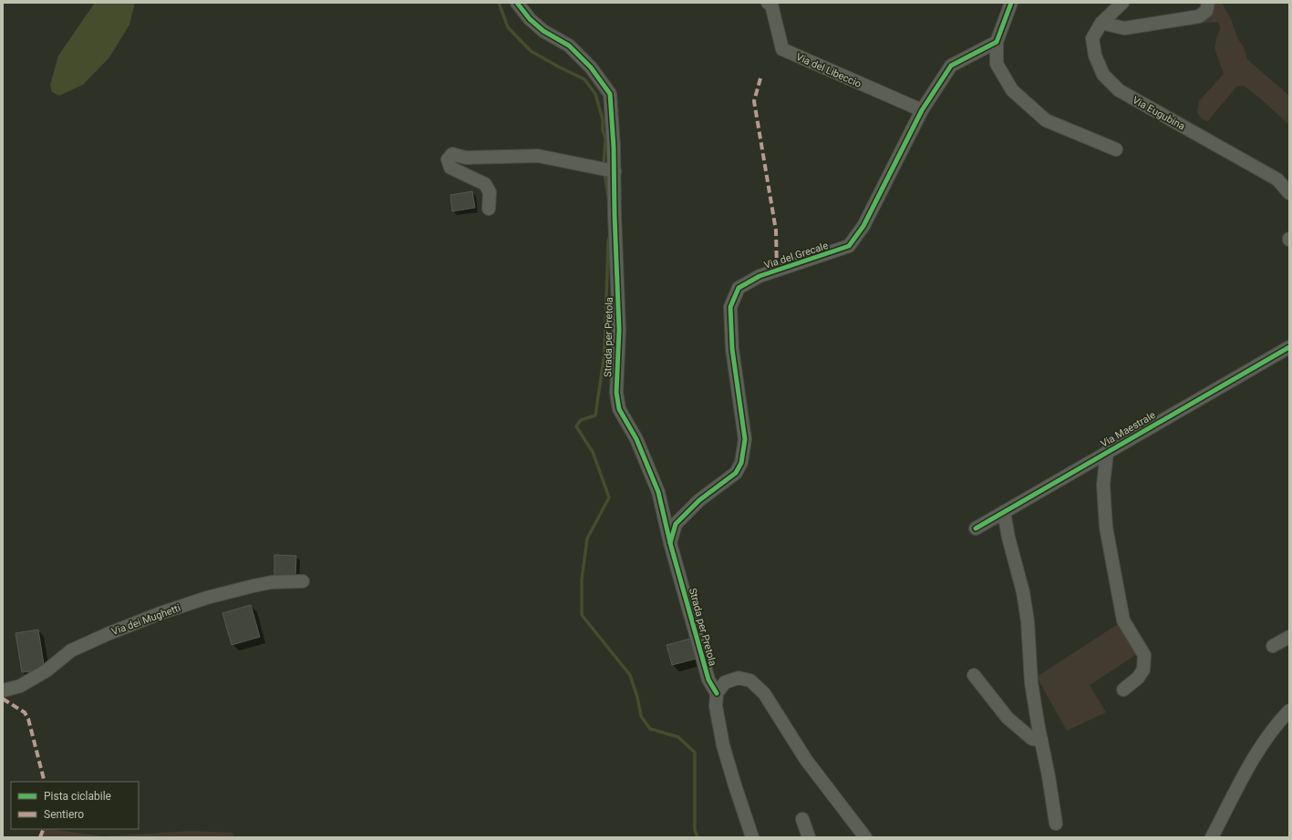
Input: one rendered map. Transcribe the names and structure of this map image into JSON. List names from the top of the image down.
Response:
{
  "streets": {
    "street": [
      "Via del Libeccio",
      "Via Eugubina",
      "Via del Grecale",
      "Strada per Pretola",
      "Via Maestrale",
      "Via dei Mughetti"
    ]
  },
  "crossings": [
    ["Via del Libeccio", "Via del Grecale"],
    ["Via del Grecale", "Strada per Pretola"]
  ],
  "legend": ["Pista ciclabile", "Sentiero"]
}
